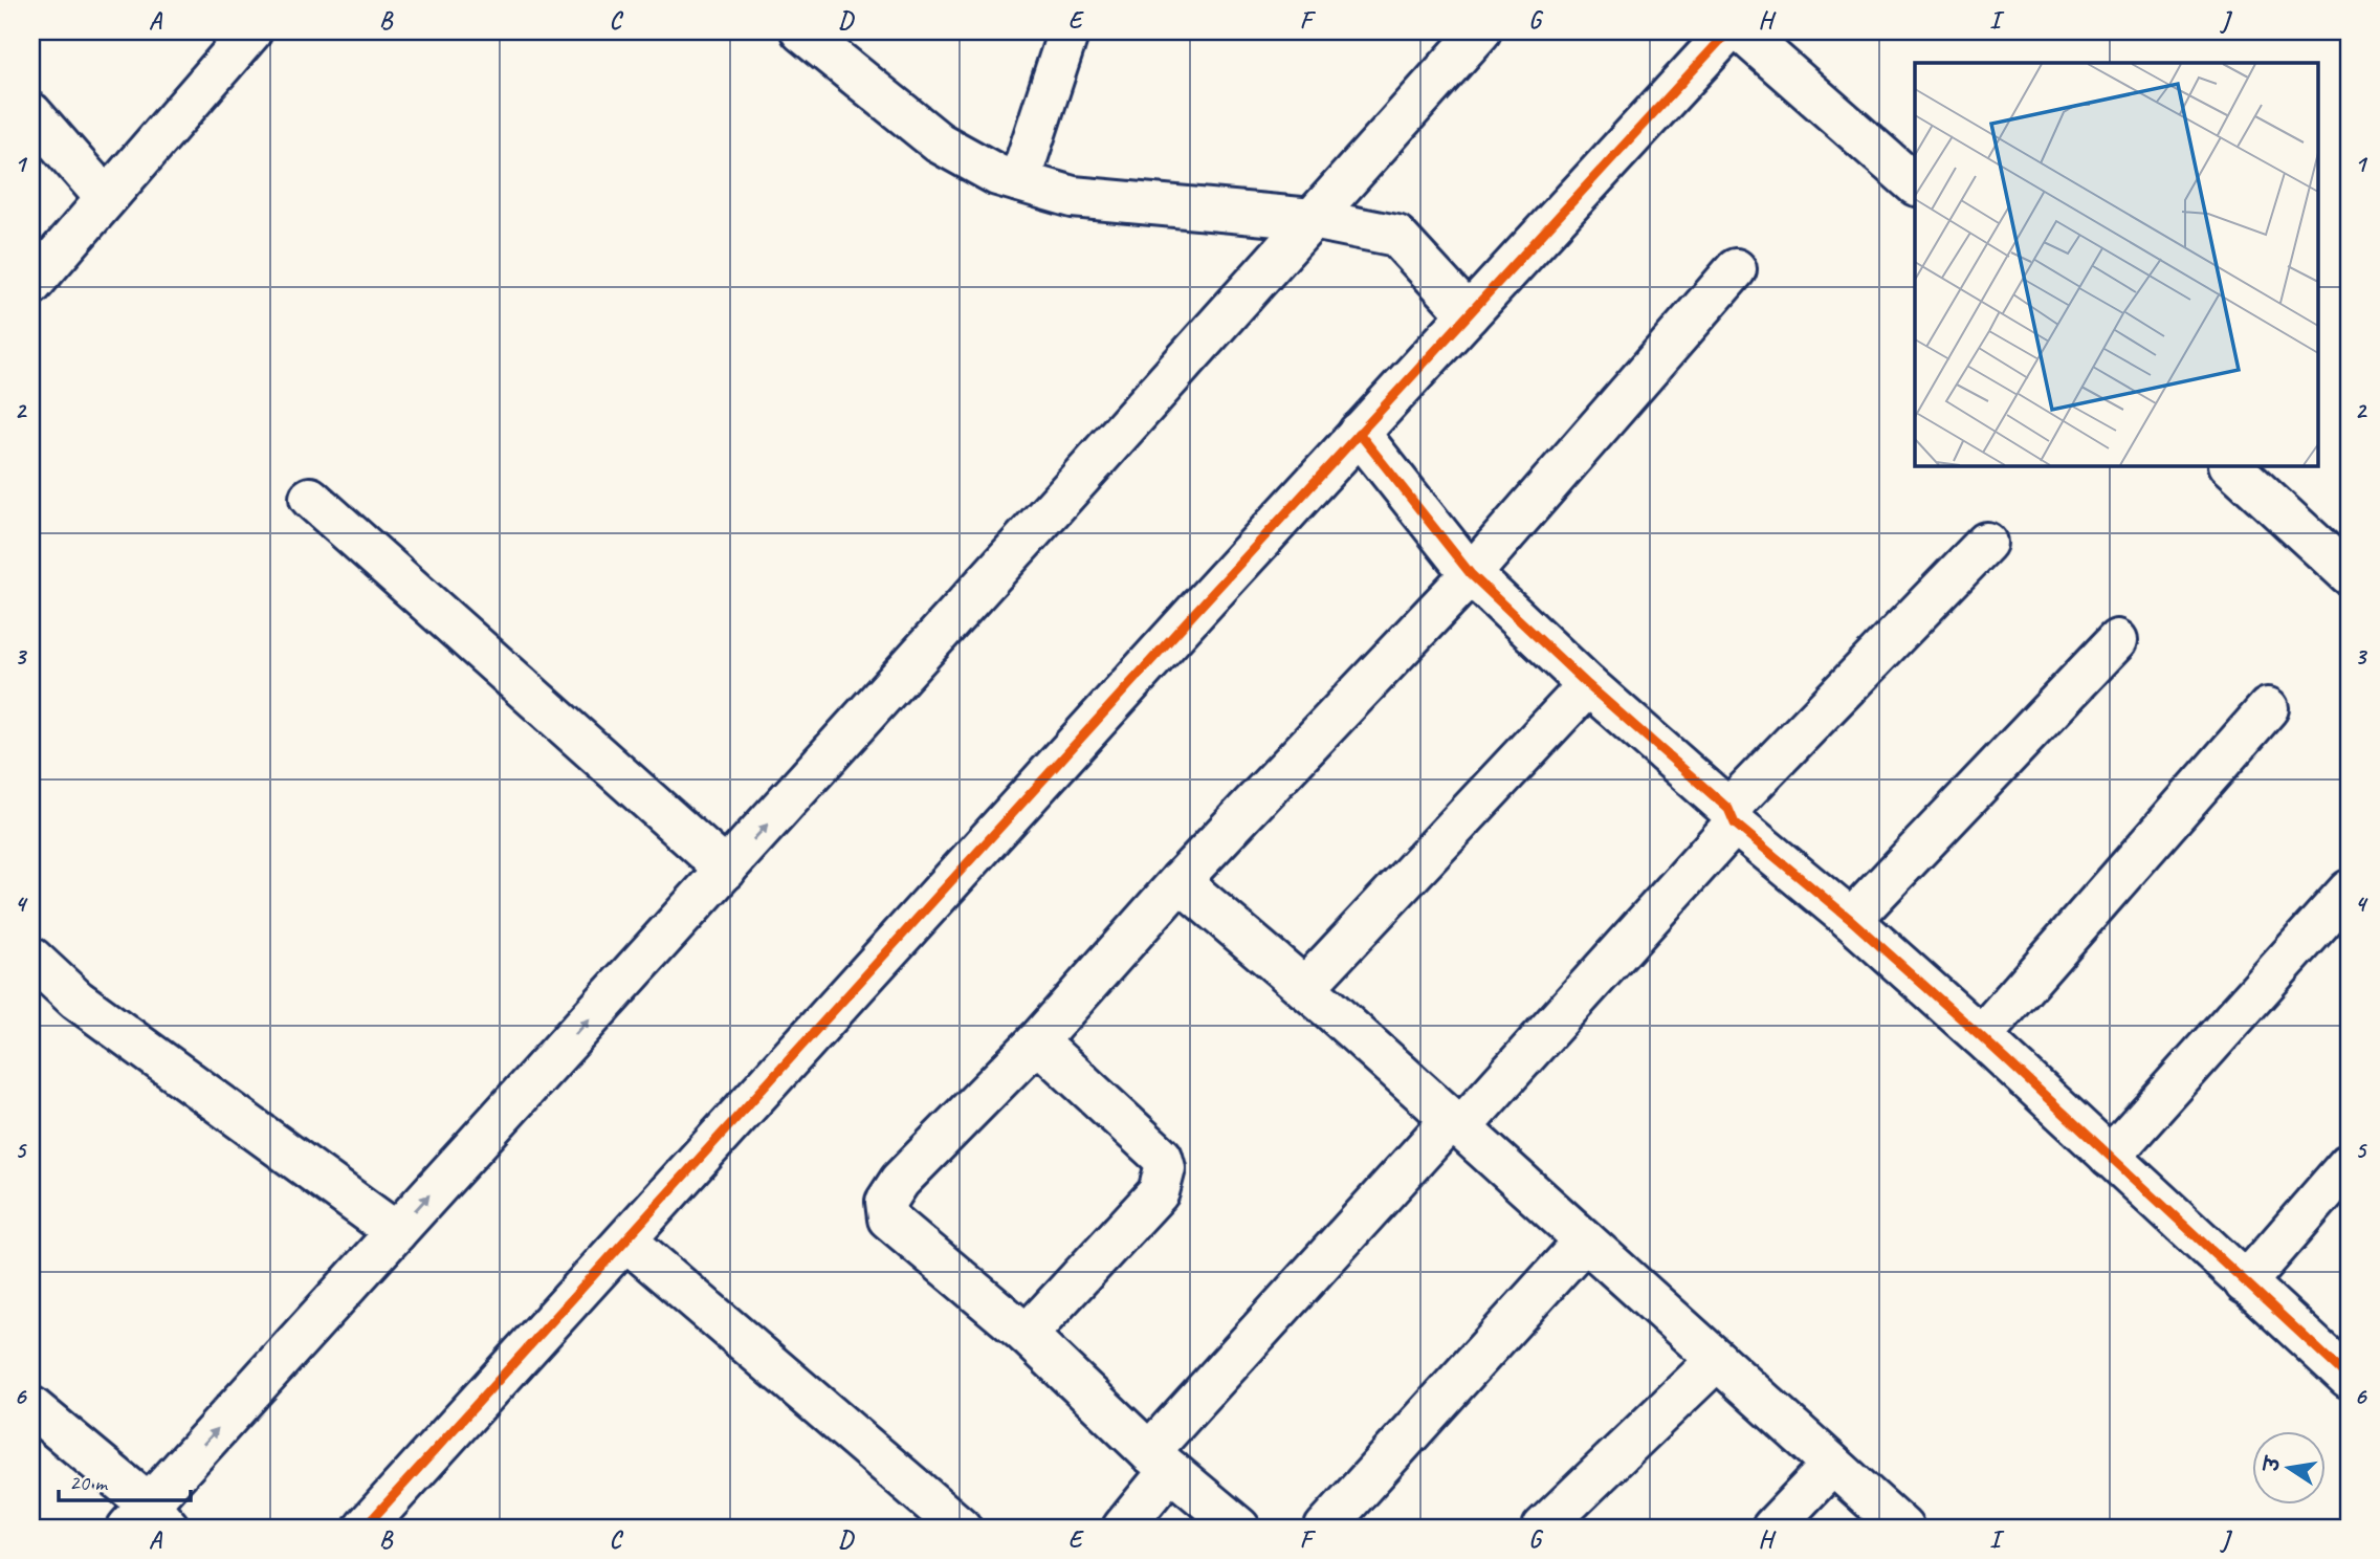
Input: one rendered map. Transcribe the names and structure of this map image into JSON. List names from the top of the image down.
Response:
{
  "scale_bar": "20 m",
  "north": "left",
  "grid": {
    "columns": [
      "A",
      "B",
      "C",
      "D",
      "E",
      "F",
      "G",
      "H",
      "I",
      "J"
    ],
    "rows": [
      "1",
      "2",
      "3",
      "4",
      "5",
      "6"
    ]
  }
}
